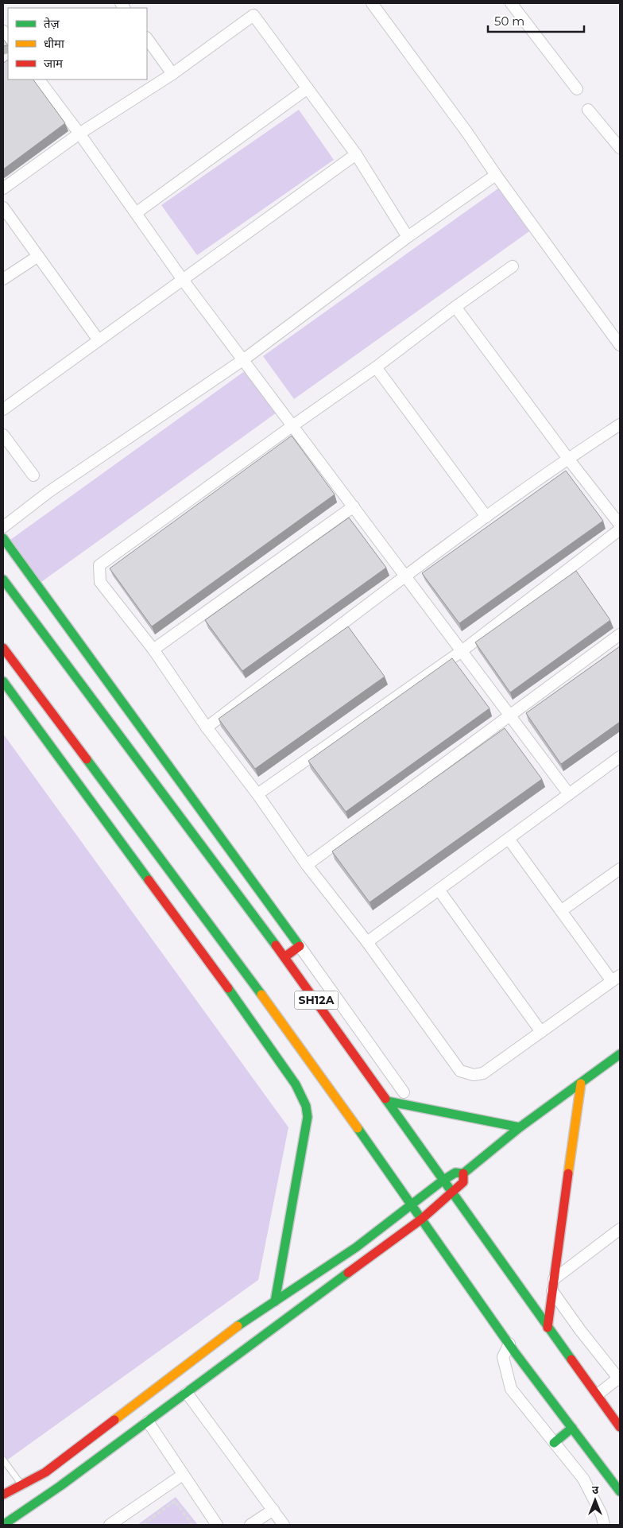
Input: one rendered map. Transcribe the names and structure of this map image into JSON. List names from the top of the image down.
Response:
{
  "streets": {
    "main road": ["SH12A"]
  },
  "legend": ["तेज़", "धीमा", "जाम"],
  "scale_bar": "50 m",
  "north": "top"
}
